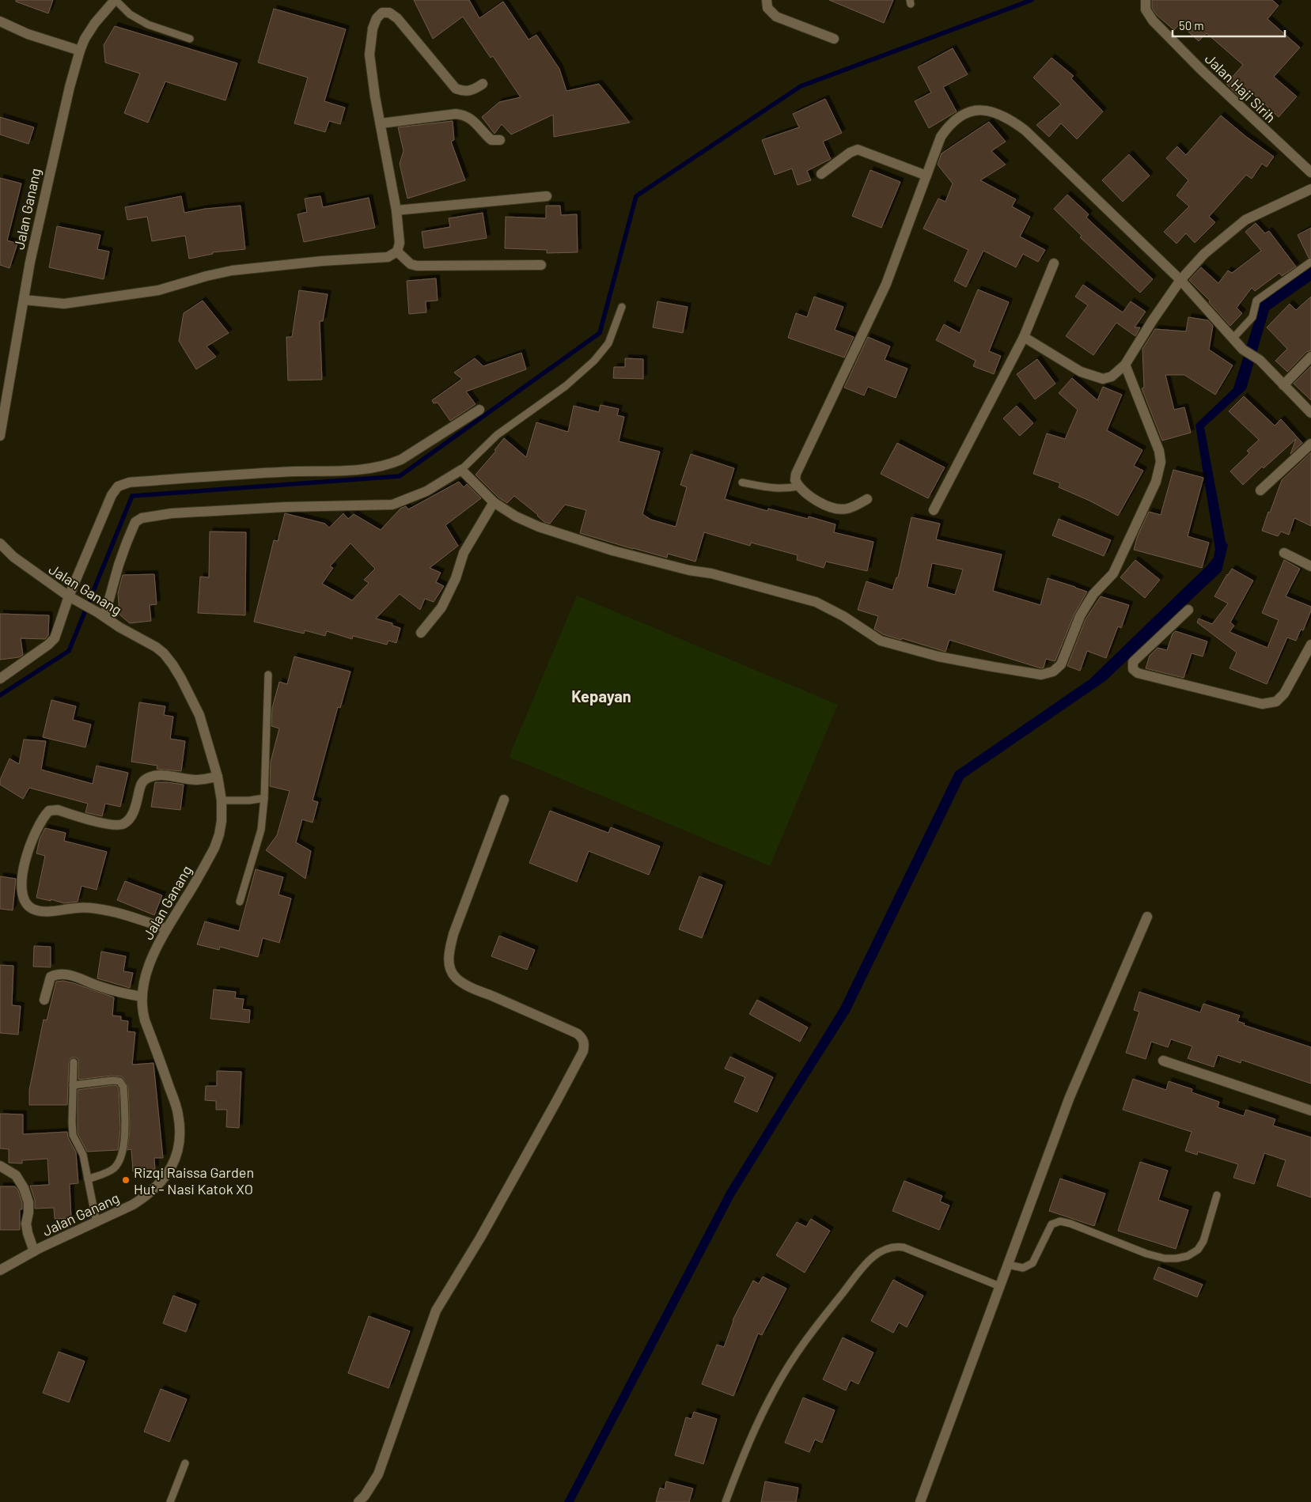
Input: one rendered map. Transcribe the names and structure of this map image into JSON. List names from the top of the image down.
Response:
{
  "streets": {
    "street": ["Jalan Haji Sirih", "Jalan Ganang"]
  },
  "districts": ["Kepayan"],
  "places": ["Rizqi Raissa Garden Hut - Nasi Katok XO"],
  "scale_bar": "50 m"
}
